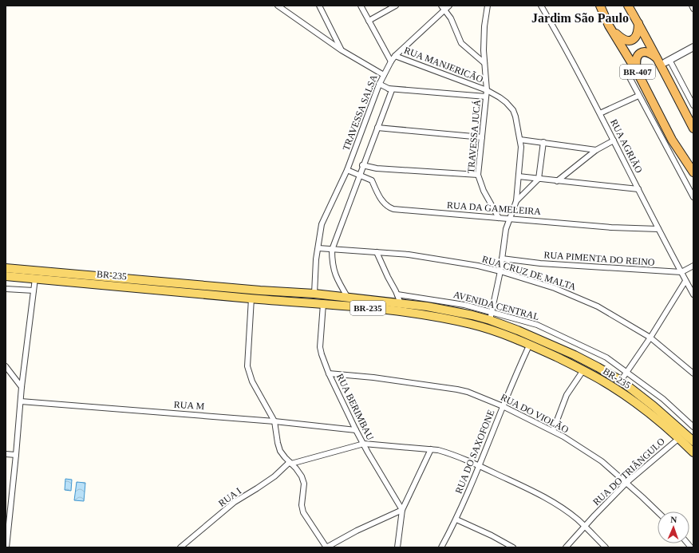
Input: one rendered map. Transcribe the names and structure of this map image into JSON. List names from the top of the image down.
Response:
{
  "streets": {
    "highway": ["BR-407"],
    "main road": ["BR-235"],
    "street": [
      "RUA MANJERICÃO",
      "TRAVESSA SALSA",
      "TRAVESSA JUCÁ",
      "RUA AGRIÃO",
      "RUA DA GAMELEIRA",
      "RUA PIMENTA DO REINO",
      "RUA CRUZ DE MALTA",
      "AVENIDA CENTRAL",
      "RUA M",
      "RUA BERIMBAU",
      "RUA DO VIOLÃO",
      "RUA DO SAXOFONE",
      "RUA DO TRIÂNGULO",
      "RUA I"
    ]
  },
  "crossings": [
    ["RUA MANJERICÃO", "TRAVESSA SALSA"],
    ["RUA MANJERICÃO", "TRAVESSA JUCÁ"],
    ["TRAVESSA SALSA", "RUA DA GAMELEIRA"],
    ["TRAVESSA JUCÁ", "RUA DA GAMELEIRA"],
    ["RUA AGRIÃO", "RUA DA GAMELEIRA"],
    ["RUA AGRIÃO", "RUA PIMENTA DO REINO"],
    ["BR-235", "AVENIDA CENTRAL"],
    ["BR-235", "RUA BERIMBAU"],
    ["BR-235", "RUA DO SAXOFONE"],
    ["BR-235", "RUA DO TRIÂNGULO"],
    ["RUA M", "RUA BERIMBAU"],
    ["RUA BERIMBAU", "RUA DO VIOLÃO"],
    ["RUA DO VIOLÃO", "RUA DO SAXOFONE"],
    ["RUA DO VIOLÃO", "RUA DO TRIÂNGULO"]
  ],
  "districts": ["Jardim São Paulo"],
  "north": "top"
}
